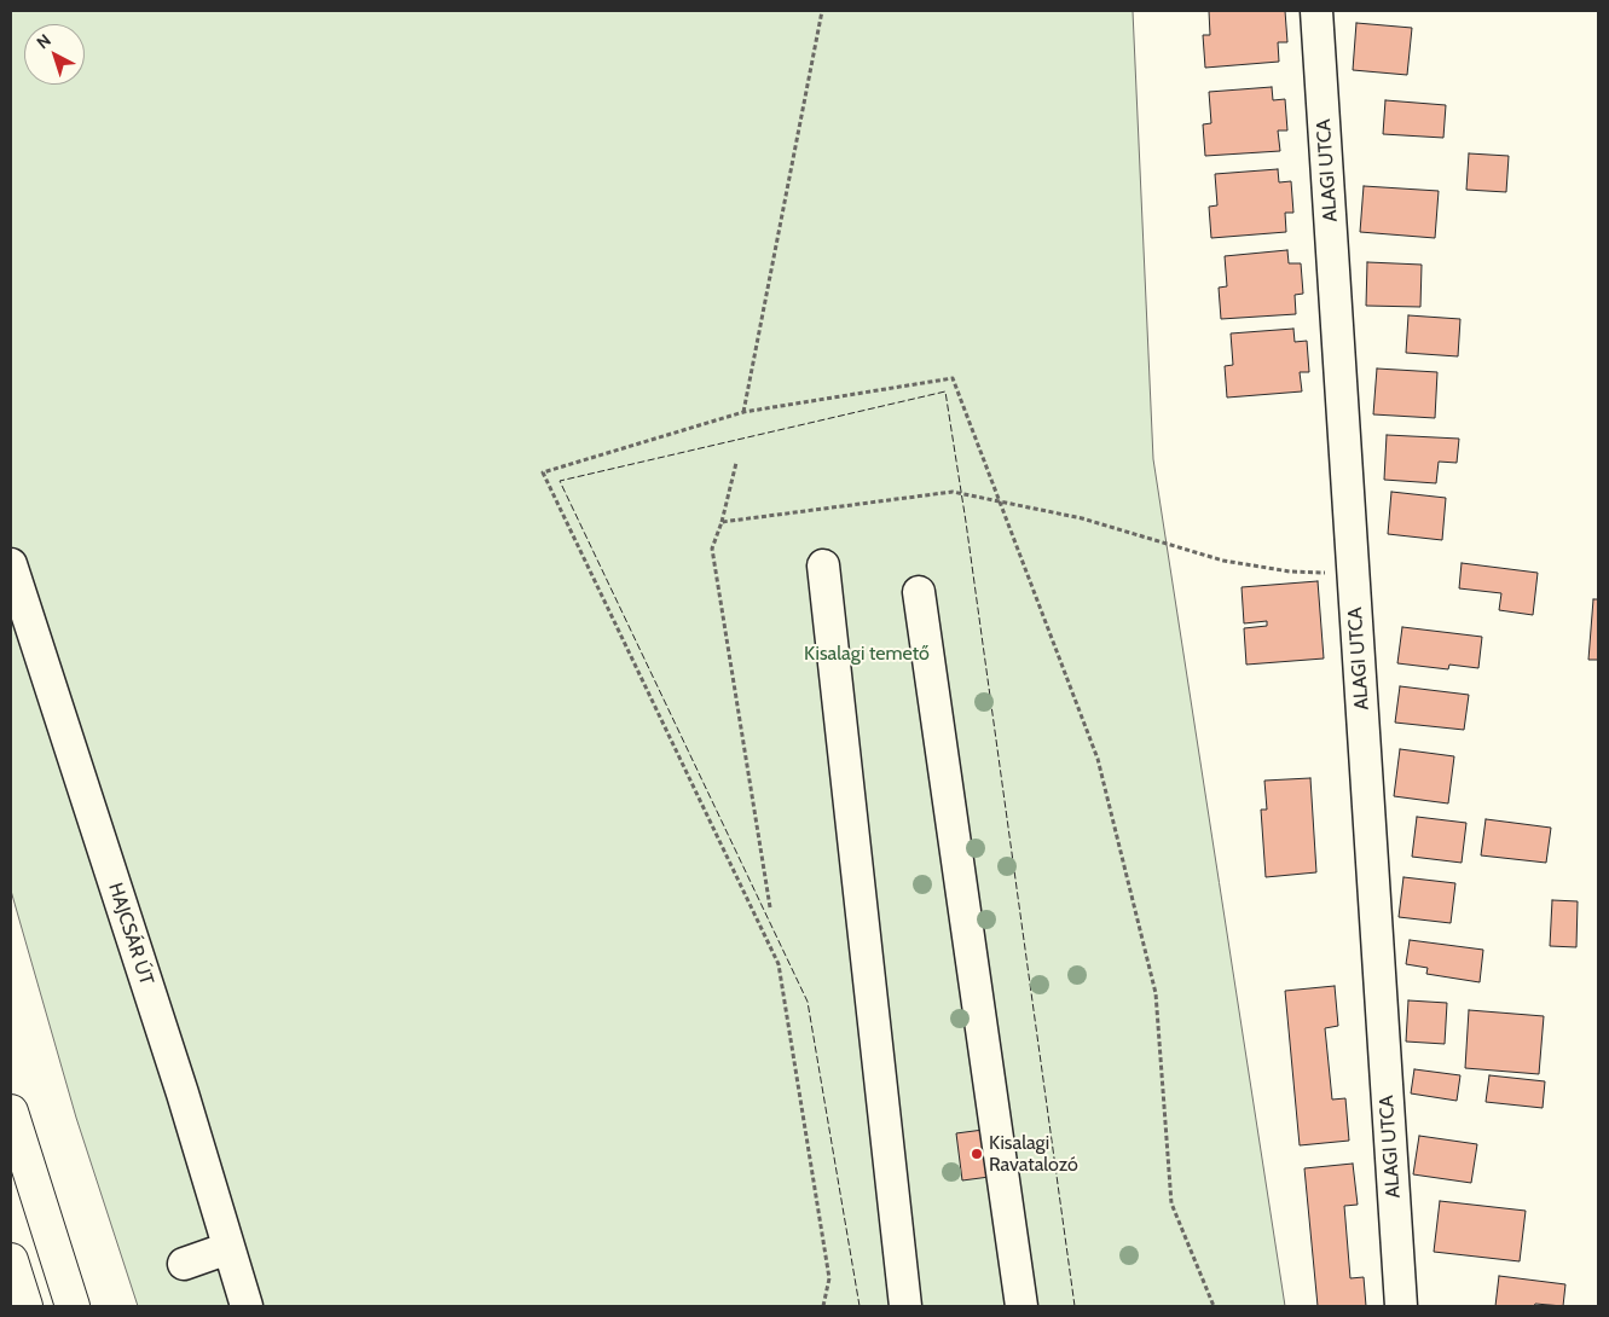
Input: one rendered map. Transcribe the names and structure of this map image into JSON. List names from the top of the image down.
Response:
{
  "streets": {
    "street": ["ALAGI UTCA", "HAJCSÁR ÚT"]
  },
  "parks": ["Kisalagi temető"],
  "places": ["Kisalagi Ravatalozó"],
  "north": "top left"
}
